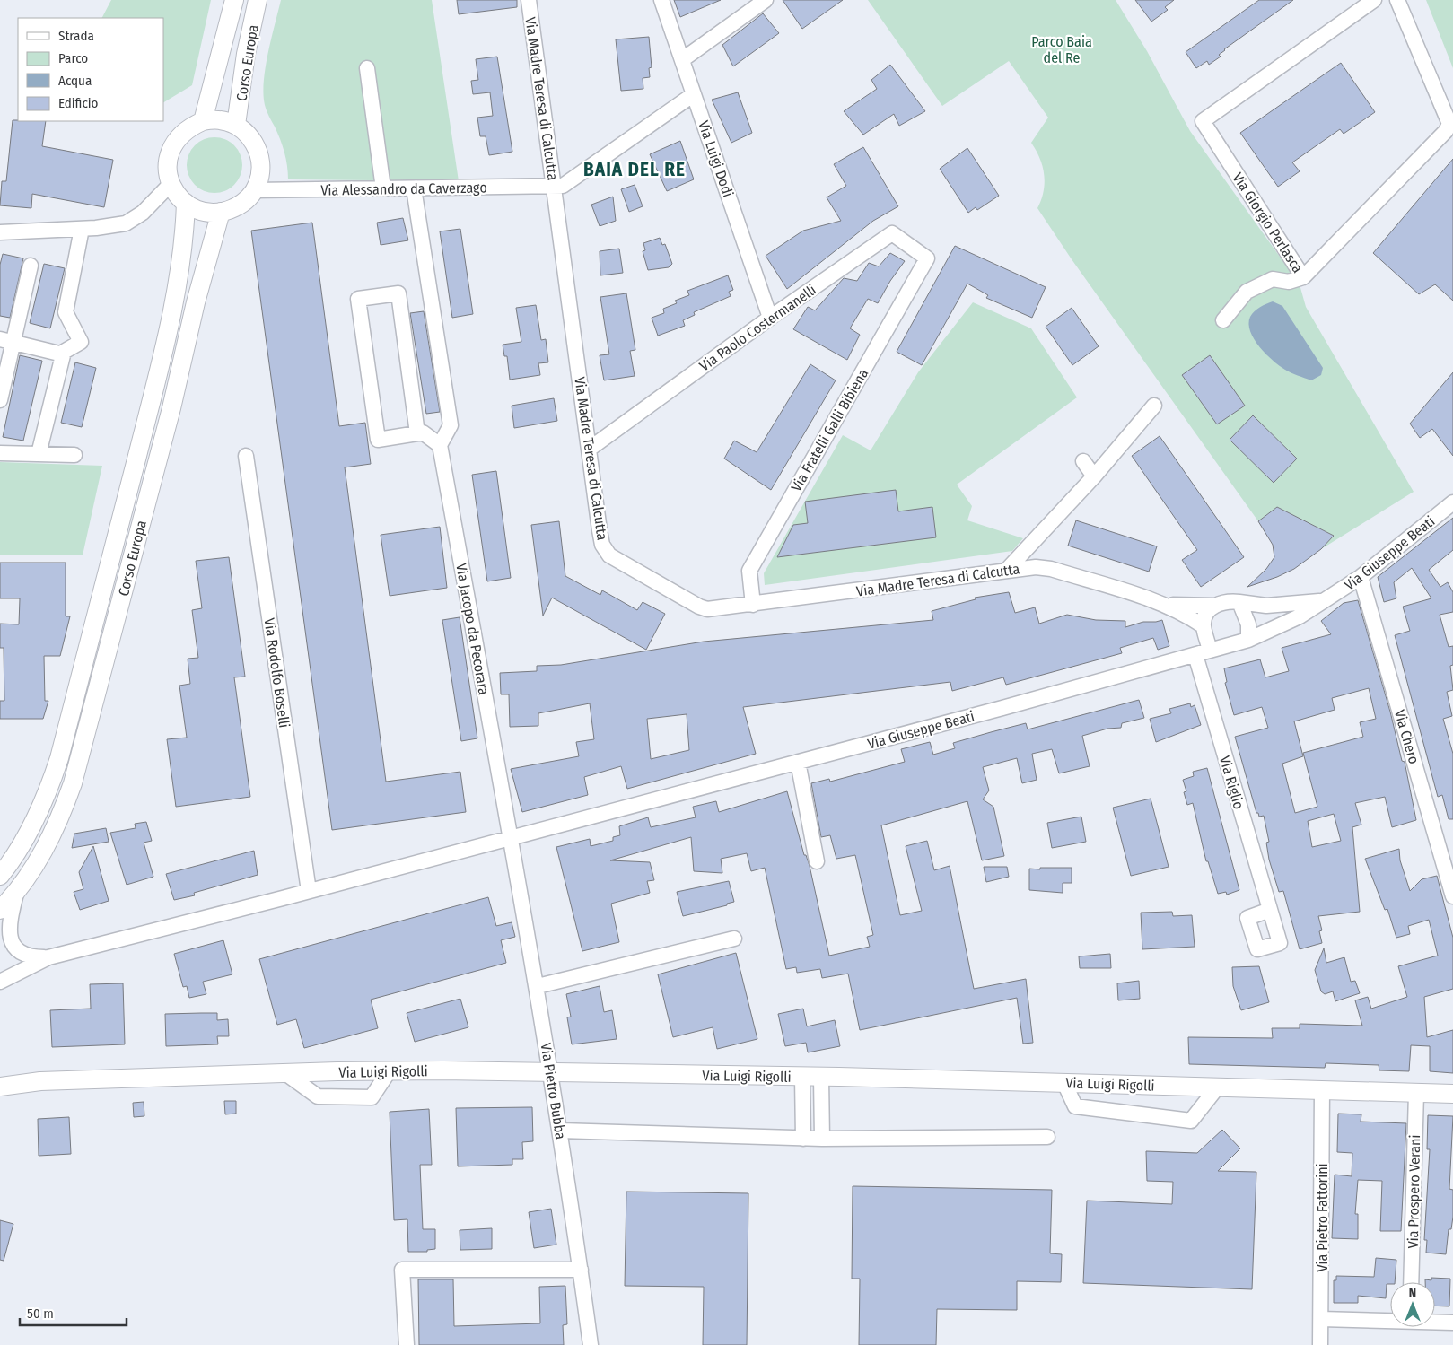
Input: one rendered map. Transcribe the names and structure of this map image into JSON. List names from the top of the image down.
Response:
{
  "streets": {
    "main road": ["Corso Europa", "Via Luigi Rigolli"],
    "street": [
      "Via Madre Teresa di Calcutta",
      "Via Luigi Dodi",
      "Via Alessandro da Caverzago",
      "Via Giorgio Perlasca",
      "Via Paolo Costermanelli",
      "Via Fratelli Galli Bibiena",
      "Via Giuseppe Beati",
      "Via Jacopo da Pecorara",
      "Via Rodolfo Boselli",
      "Via Chero",
      "Via Riglio",
      "Via Pietro Bubba",
      "Via Prospero Verani",
      "Via Pietro Fattorini"
    ]
  },
  "crossings": [
    ["Corso Europa", "Via Alessandro da Caverzago"],
    ["Via Madre Teresa di Calcutta", "Via Alessandro da Caverzago"],
    ["Via Madre Teresa di Calcutta", "Via Paolo Costermanelli"],
    ["Via Madre Teresa di Calcutta", "Via Fratelli Galli Bibiena"],
    ["Via Madre Teresa di Calcutta", "Via Giuseppe Beati"],
    ["Via Luigi Dodi", "Via Paolo Costermanelli"],
    ["Via Paolo Costermanelli", "Via Fratelli Galli Bibiena"],
    ["Via Giuseppe Beati", "Via Jacopo da Pecorara"],
    ["Via Giuseppe Beati", "Via Chero"],
    ["Via Giuseppe Beati", "Via Riglio"],
    ["Via Giuseppe Beati", "Via Pietro Bubba"],
    ["Via Jacopo da Pecorara", "Via Pietro Bubba"],
    ["Via Luigi Rigolli", "Via Pietro Bubba"],
    ["Via Luigi Rigolli", "Via Prospero Verani"],
    ["Via Luigi Rigolli", "Via Pietro Fattorini"]
  ],
  "districts": ["BAIA DEL RE"],
  "parks": ["Parco Baia del Re"],
  "legend": [
    "Strada",
    "Parco",
    "Acqua",
    "Edificio"
  ],
  "scale_bar": "50 m",
  "north": "top"
}
